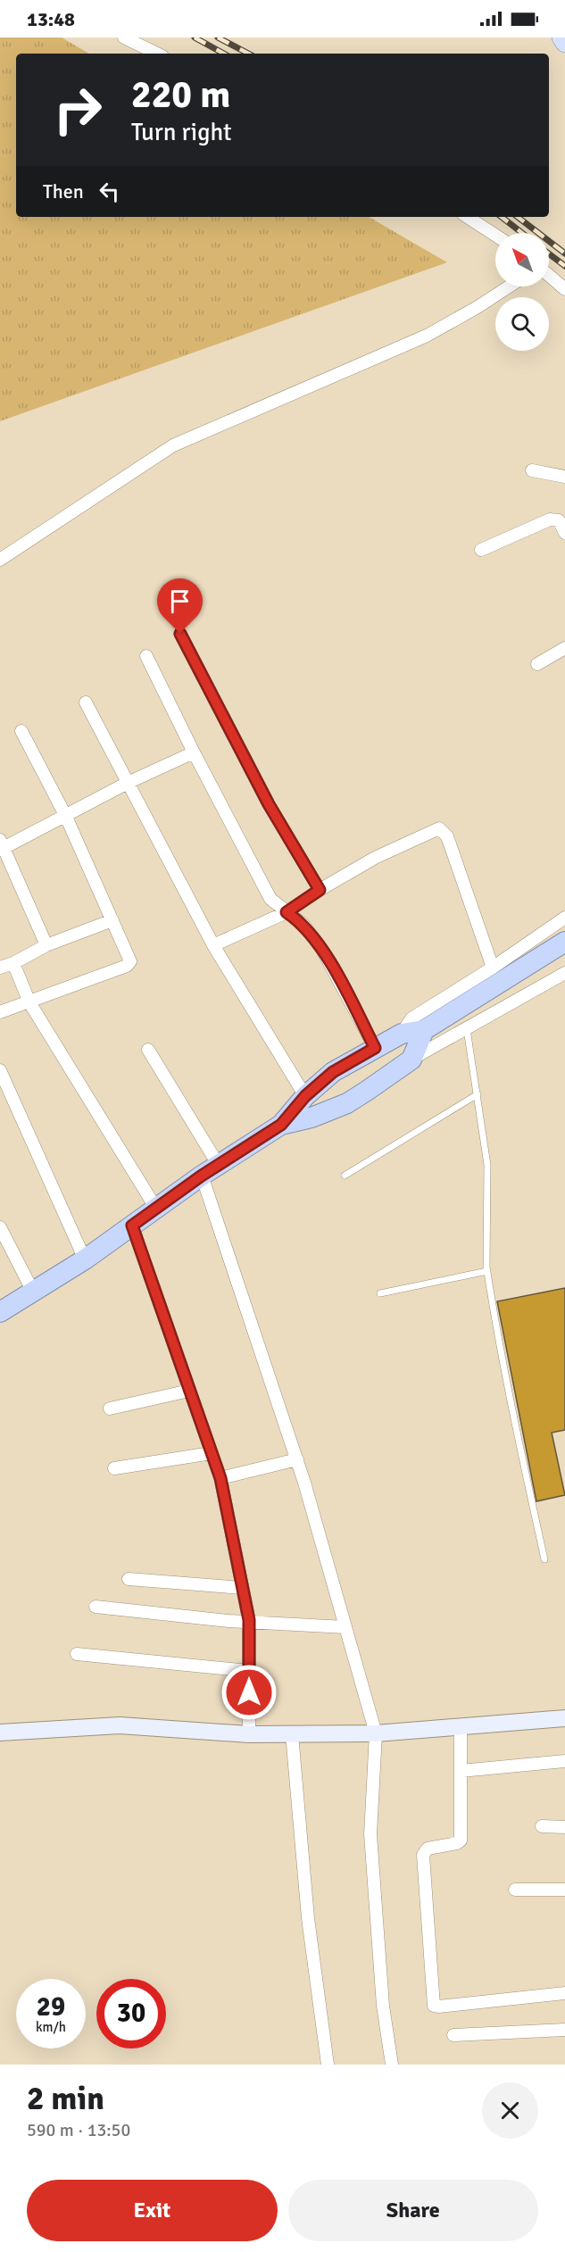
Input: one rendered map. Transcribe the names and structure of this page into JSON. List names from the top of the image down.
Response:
{
  "north": "top left",
  "page": {
    "status": "13:48",
    "turn": ["220 m", "Turn right"],
    "then": "Then",
    "speed": "29 km/h",
    "limit": "30",
    "heading": ["2 min", "590 m · 13:50"],
    "buttons": ["Exit", "Share"]
  }
}
